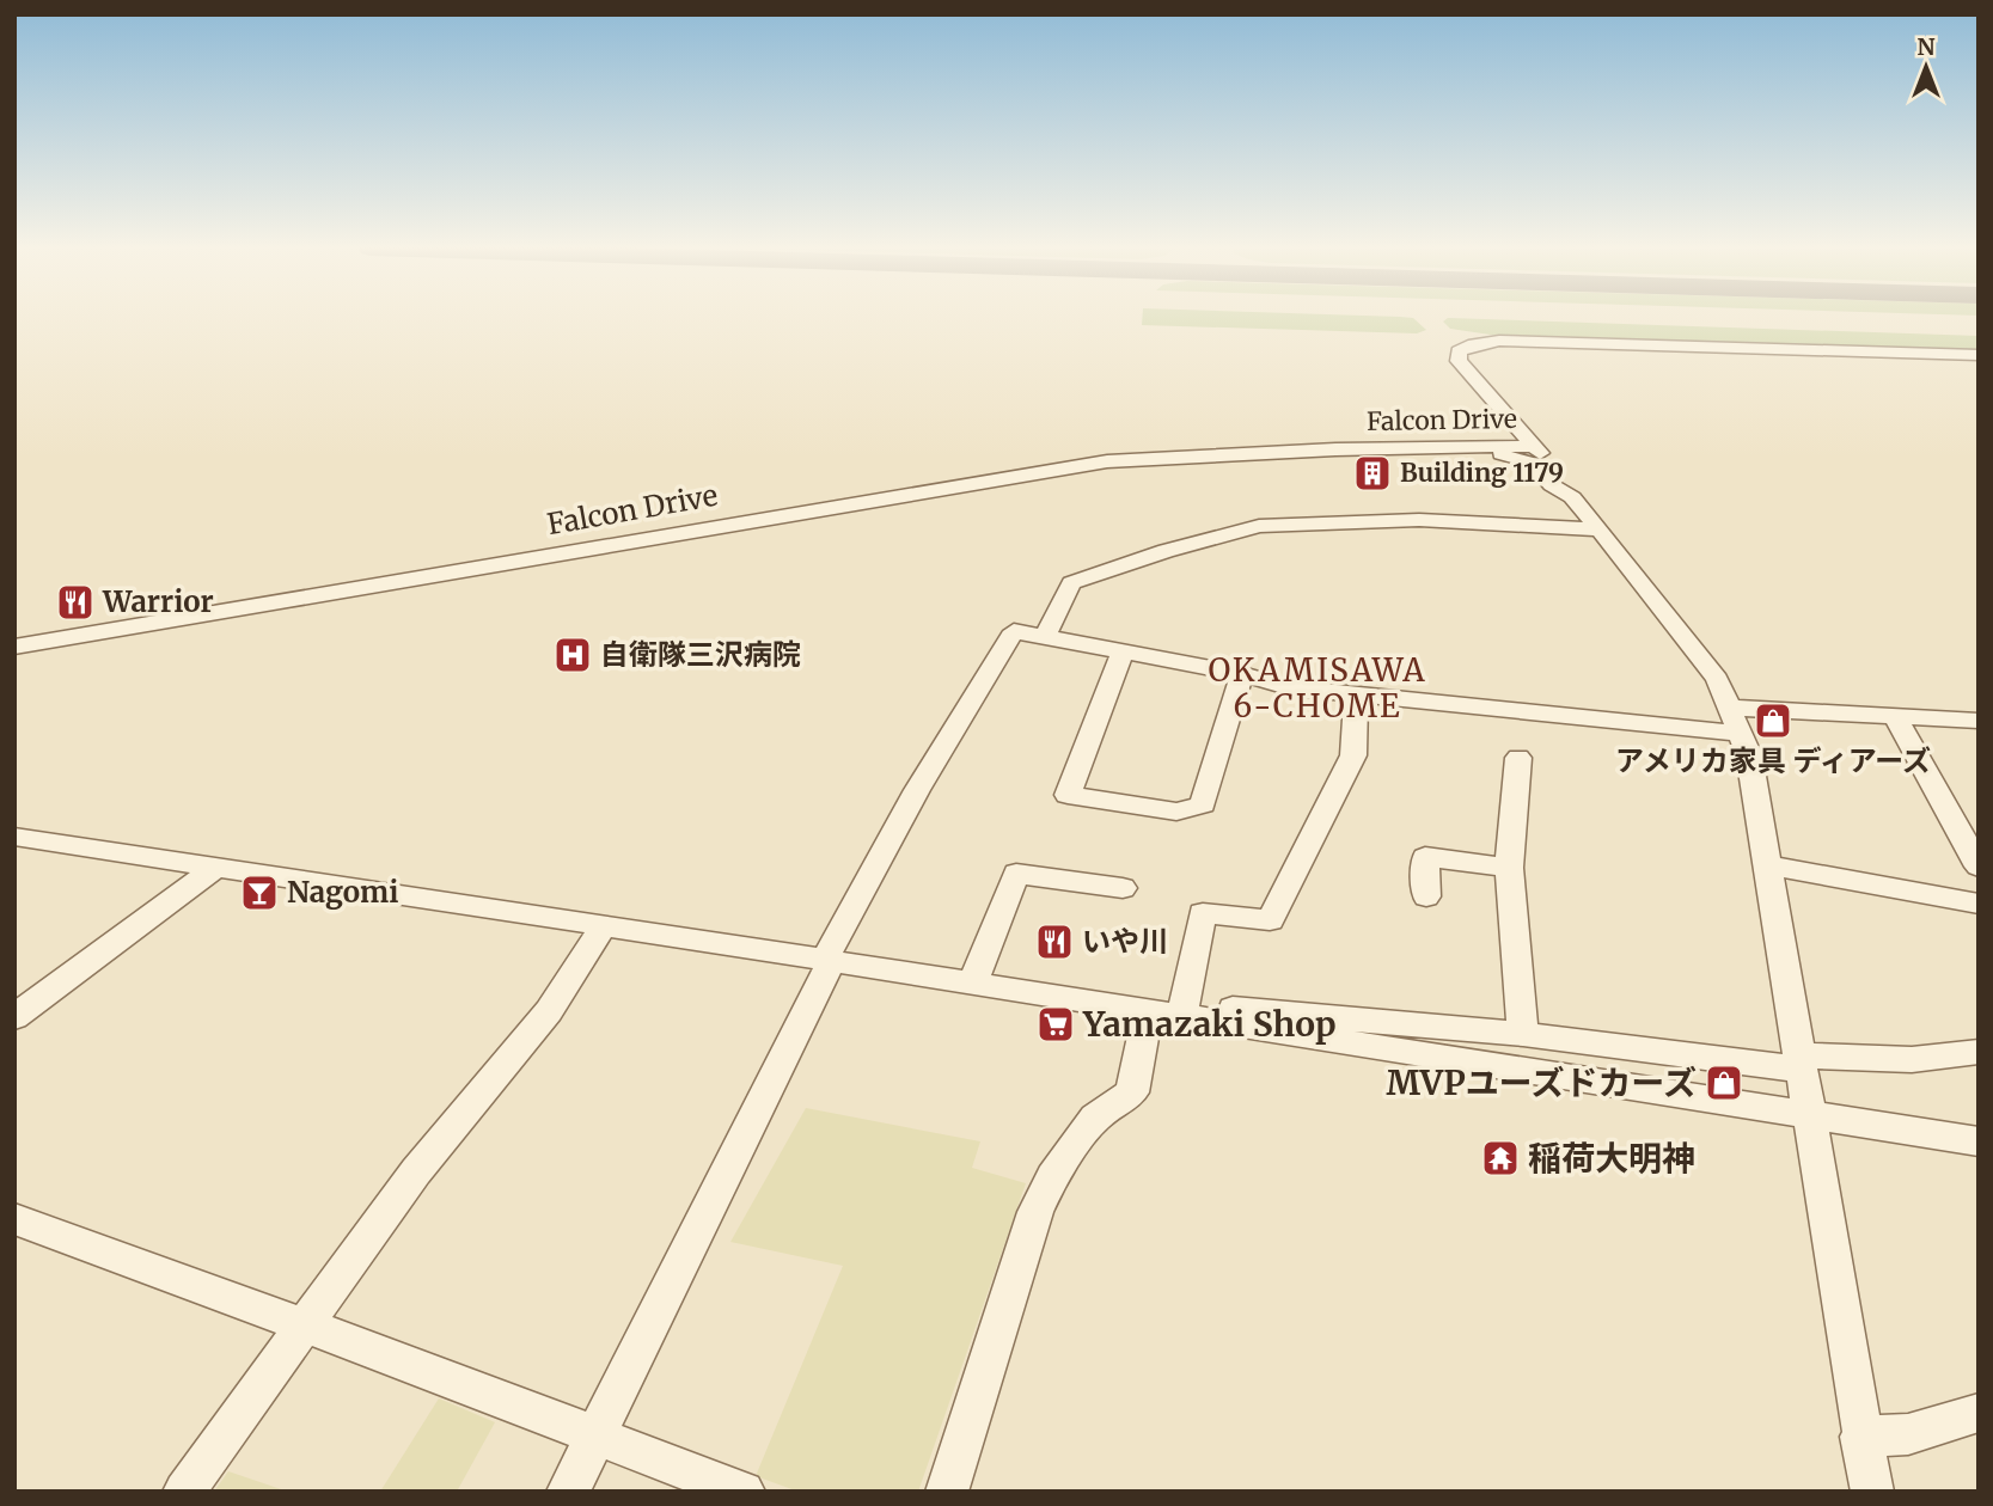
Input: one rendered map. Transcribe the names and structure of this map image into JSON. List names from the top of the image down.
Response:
{
  "streets": {
    "street": ["Falcon Drive"]
  },
  "districts": ["OKAMISAWA 6-CHOME"],
  "places": {
    "building": ["Building 1179"],
    "restaurant": ["Warrior", "いや川"],
    "hospital": ["自衛隊三沢病院"],
    "shop": ["アメリカ家具 ディアーズ", "MVPユーズドカーズ"],
    "bar": ["Nagomi"],
    "supermarket": ["Yamazaki Shop"],
    "temple": ["稲荷大明神"]
  },
  "north": "top"
}
